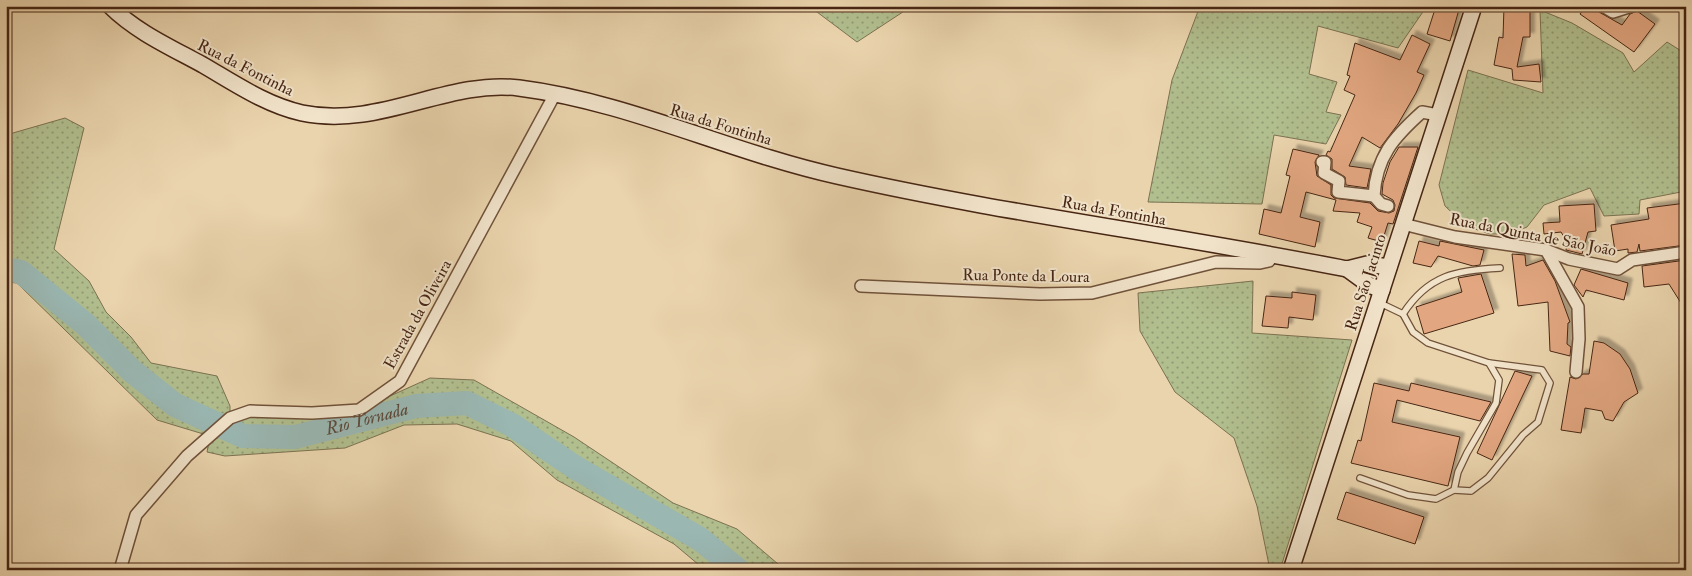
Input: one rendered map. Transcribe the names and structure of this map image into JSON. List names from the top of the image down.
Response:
{
  "streets": {
    "street": [
      "Rua da Fontinha",
      "Rua da Quinta de São João",
      "Rua Ponte da Loura",
      "Rua São Jacinto",
      "Estrada da Oliveira"
    ]
  },
  "crossings": [
    ["Rua da Fontinha", "Rua Ponte da Loura"],
    ["Rua da Fontinha", "Rua São Jacinto"],
    ["Rua da Fontinha", "Estrada da Oliveira"],
    ["Rua da Quinta de São João", "Rua São Jacinto"]
  ],
  "water": ["Rio Tornada"]
}
